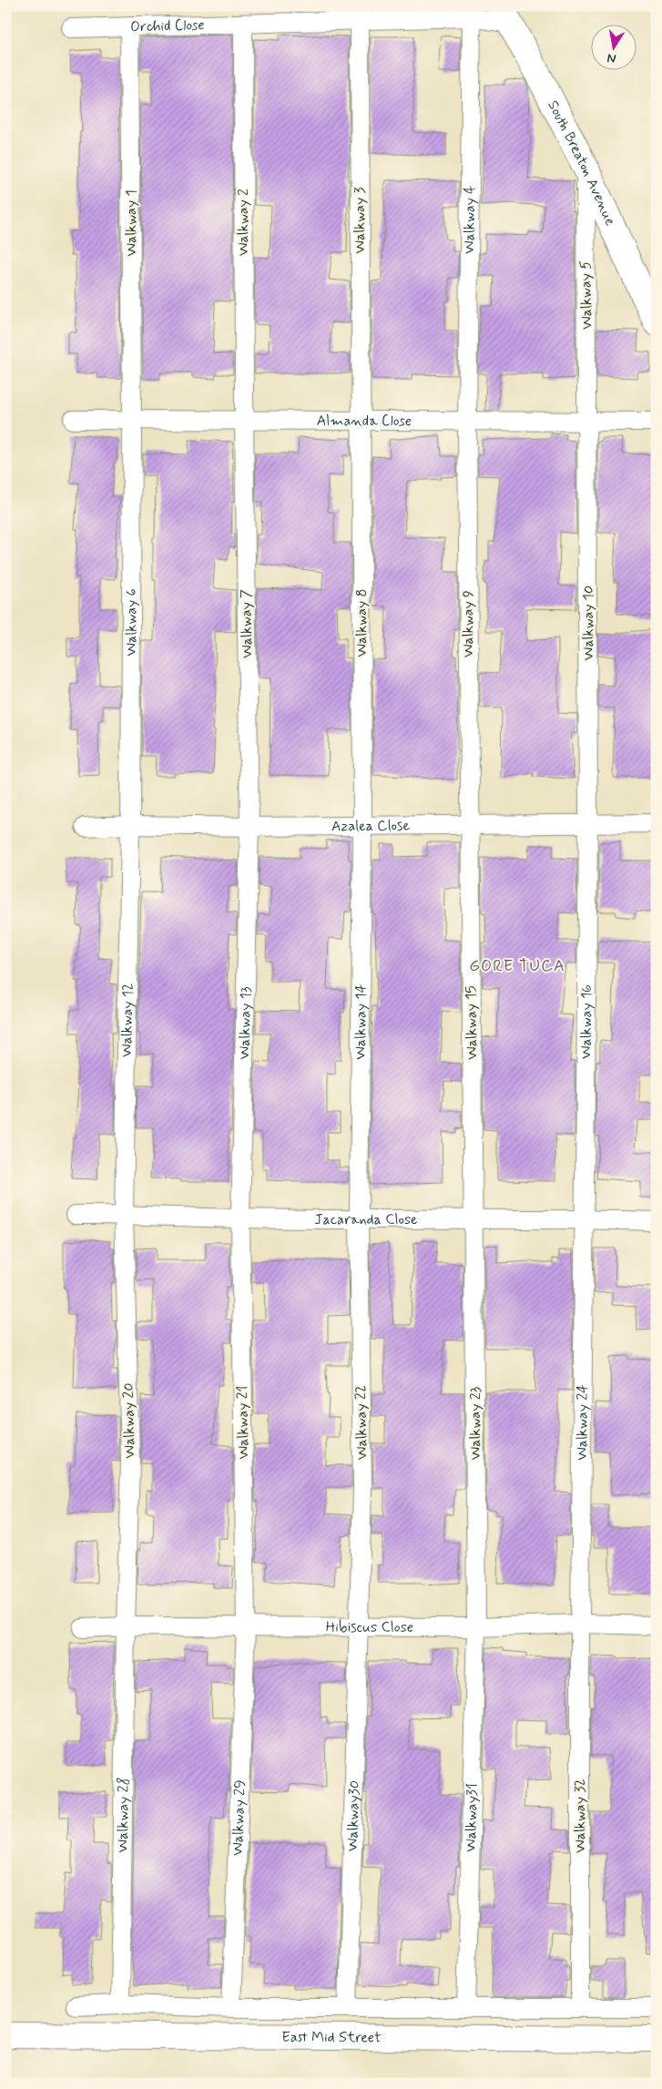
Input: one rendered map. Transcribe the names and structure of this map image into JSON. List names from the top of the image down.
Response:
{
  "streets": {
    "street": [
      "Orchid Close",
      "South Breaton Avenue",
      "Walkway 4",
      "Walkway 3",
      "Walkway 2",
      "Walkway 1",
      "Walkway 5",
      "Almanda Close",
      "Walkway 6",
      "Walkway 8",
      "Walkway 10",
      "Walkway 7",
      "Walkway 9",
      "Azalea Close",
      "Walkway 12",
      "Walkway 14",
      "Walkway 16",
      "Walkway 13",
      "Walkway 15",
      "Jacaranda Close",
      "Walkway 20",
      "Walkway 24",
      "Walkway 21",
      "Walkway 22",
      "Walkway 23",
      "Hibiscus Close",
      "Walkway 28",
      "Walkway 32",
      "Walkway30",
      "Walkway 29",
      "Walkway31",
      "East Mid Street"
    ]
  },
  "crossings": [
    ["Orchid Close", "South Breaton Avenue"],
    ["Orchid Close", "Walkway 4"],
    ["Orchid Close", "Walkway 3"],
    ["Orchid Close", "Walkway 2"],
    ["Orchid Close", "Walkway 1"],
    ["South Breaton Avenue", "Walkway 5"],
    ["Walkway 4", "Almanda Close"],
    ["Walkway 4", "Walkway 9"],
    ["Walkway 3", "Almanda Close"],
    ["Walkway 3", "Walkway 8"],
    ["Walkway 2", "Almanda Close"],
    ["Walkway 2", "Walkway 7"],
    ["Walkway 1", "Almanda Close"],
    ["Walkway 1", "Walkway 6"],
    ["Walkway 5", "Almanda Close"],
    ["Walkway 5", "Walkway 10"],
    ["Almanda Close", "Walkway 6"],
    ["Almanda Close", "Walkway 8"],
    ["Almanda Close", "Walkway 10"],
    ["Almanda Close", "Walkway 7"],
    ["Almanda Close", "Walkway 9"],
    ["Walkway 6", "Azalea Close"],
    ["Walkway 6", "Walkway 12"],
    ["Walkway 8", "Azalea Close"],
    ["Walkway 8", "Walkway 14"],
    ["Walkway 10", "Azalea Close"],
    ["Walkway 10", "Walkway 16"],
    ["Walkway 7", "Azalea Close"],
    ["Walkway 7", "Walkway 13"],
    ["Walkway 9", "Azalea Close"],
    ["Walkway 9", "Walkway 15"],
    ["Azalea Close", "Walkway 12"],
    ["Azalea Close", "Walkway 14"],
    ["Azalea Close", "Walkway 16"],
    ["Azalea Close", "Walkway 13"],
    ["Azalea Close", "Walkway 15"],
    ["Walkway 12", "Jacaranda Close"],
    ["Walkway 12", "Walkway 20"],
    ["Walkway 14", "Jacaranda Close"],
    ["Walkway 14", "Walkway 22"],
    ["Walkway 16", "Jacaranda Close"],
    ["Walkway 16", "Walkway 24"],
    ["Walkway 13", "Jacaranda Close"],
    ["Walkway 13", "Walkway 21"],
    ["Walkway 15", "Jacaranda Close"],
    ["Walkway 15", "Walkway 23"],
    ["Jacaranda Close", "Walkway 20"],
    ["Jacaranda Close", "Walkway 24"],
    ["Jacaranda Close", "Walkway 21"],
    ["Jacaranda Close", "Walkway 22"],
    ["Jacaranda Close", "Walkway 23"],
    ["Walkway 20", "Hibiscus Close"],
    ["Walkway 20", "Walkway 28"],
    ["Walkway 24", "Hibiscus Close"],
    ["Walkway 24", "Walkway 32"],
    ["Walkway 21", "Hibiscus Close"],
    ["Walkway 21", "Walkway 29"],
    ["Walkway 22", "Hibiscus Close"],
    ["Walkway 22", "Walkway30"],
    ["Walkway 23", "Hibiscus Close"],
    ["Walkway 23", "Walkway31"],
    ["Hibiscus Close", "Walkway 28"],
    ["Hibiscus Close", "Walkway 32"],
    ["Hibiscus Close", "Walkway30"],
    ["Hibiscus Close", "Walkway 29"],
    ["Hibiscus Close", "Walkway31"]
  ],
  "districts": ["GORE TUCA"],
  "north": "bottom"
}
